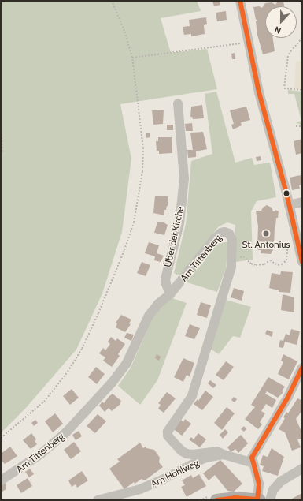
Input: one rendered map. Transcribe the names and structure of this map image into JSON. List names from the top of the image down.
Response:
{
  "streets": {
    "street": ["Über der Kirche", "Am Tittenberg", "Am Hohlweg"]
  },
  "crossings": [
    ["Über der Kirche", "Am Tittenberg"],
    ["Am Tittenberg", "Am Hohlweg"]
  ],
  "places": ["St. Antonius"],
  "north": "bottom"
}
